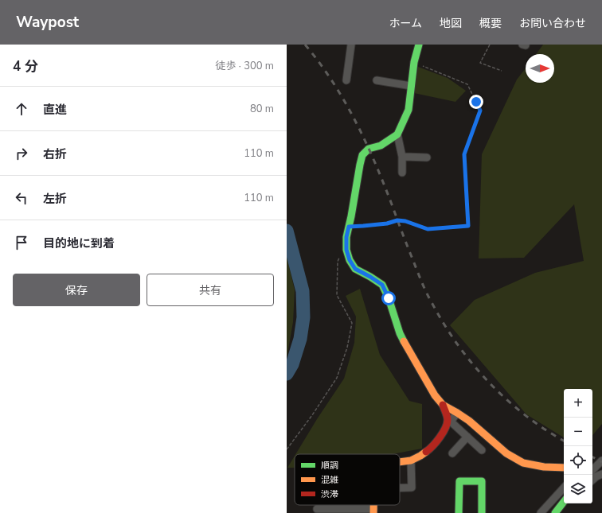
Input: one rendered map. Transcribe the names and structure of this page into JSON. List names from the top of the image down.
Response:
{
  "legend": ["順調", "混雑", "渋滞"],
  "north": "right",
  "page": {
    "header": "Waypost",
    "nav": [
      "ホーム",
      "地図",
      "概要",
      "お問い合わせ"
    ],
    "heading": ["4 分", "徒歩 · 300 m"],
    "list": [
      ["直進", "80 m"],
      ["右折", "110 m"],
      ["左折", "110 m"],
      "目的地に到着"
    ],
    "buttons": ["保存", "共有"],
    "map_buttons": ["+", "−"]
  }
}
